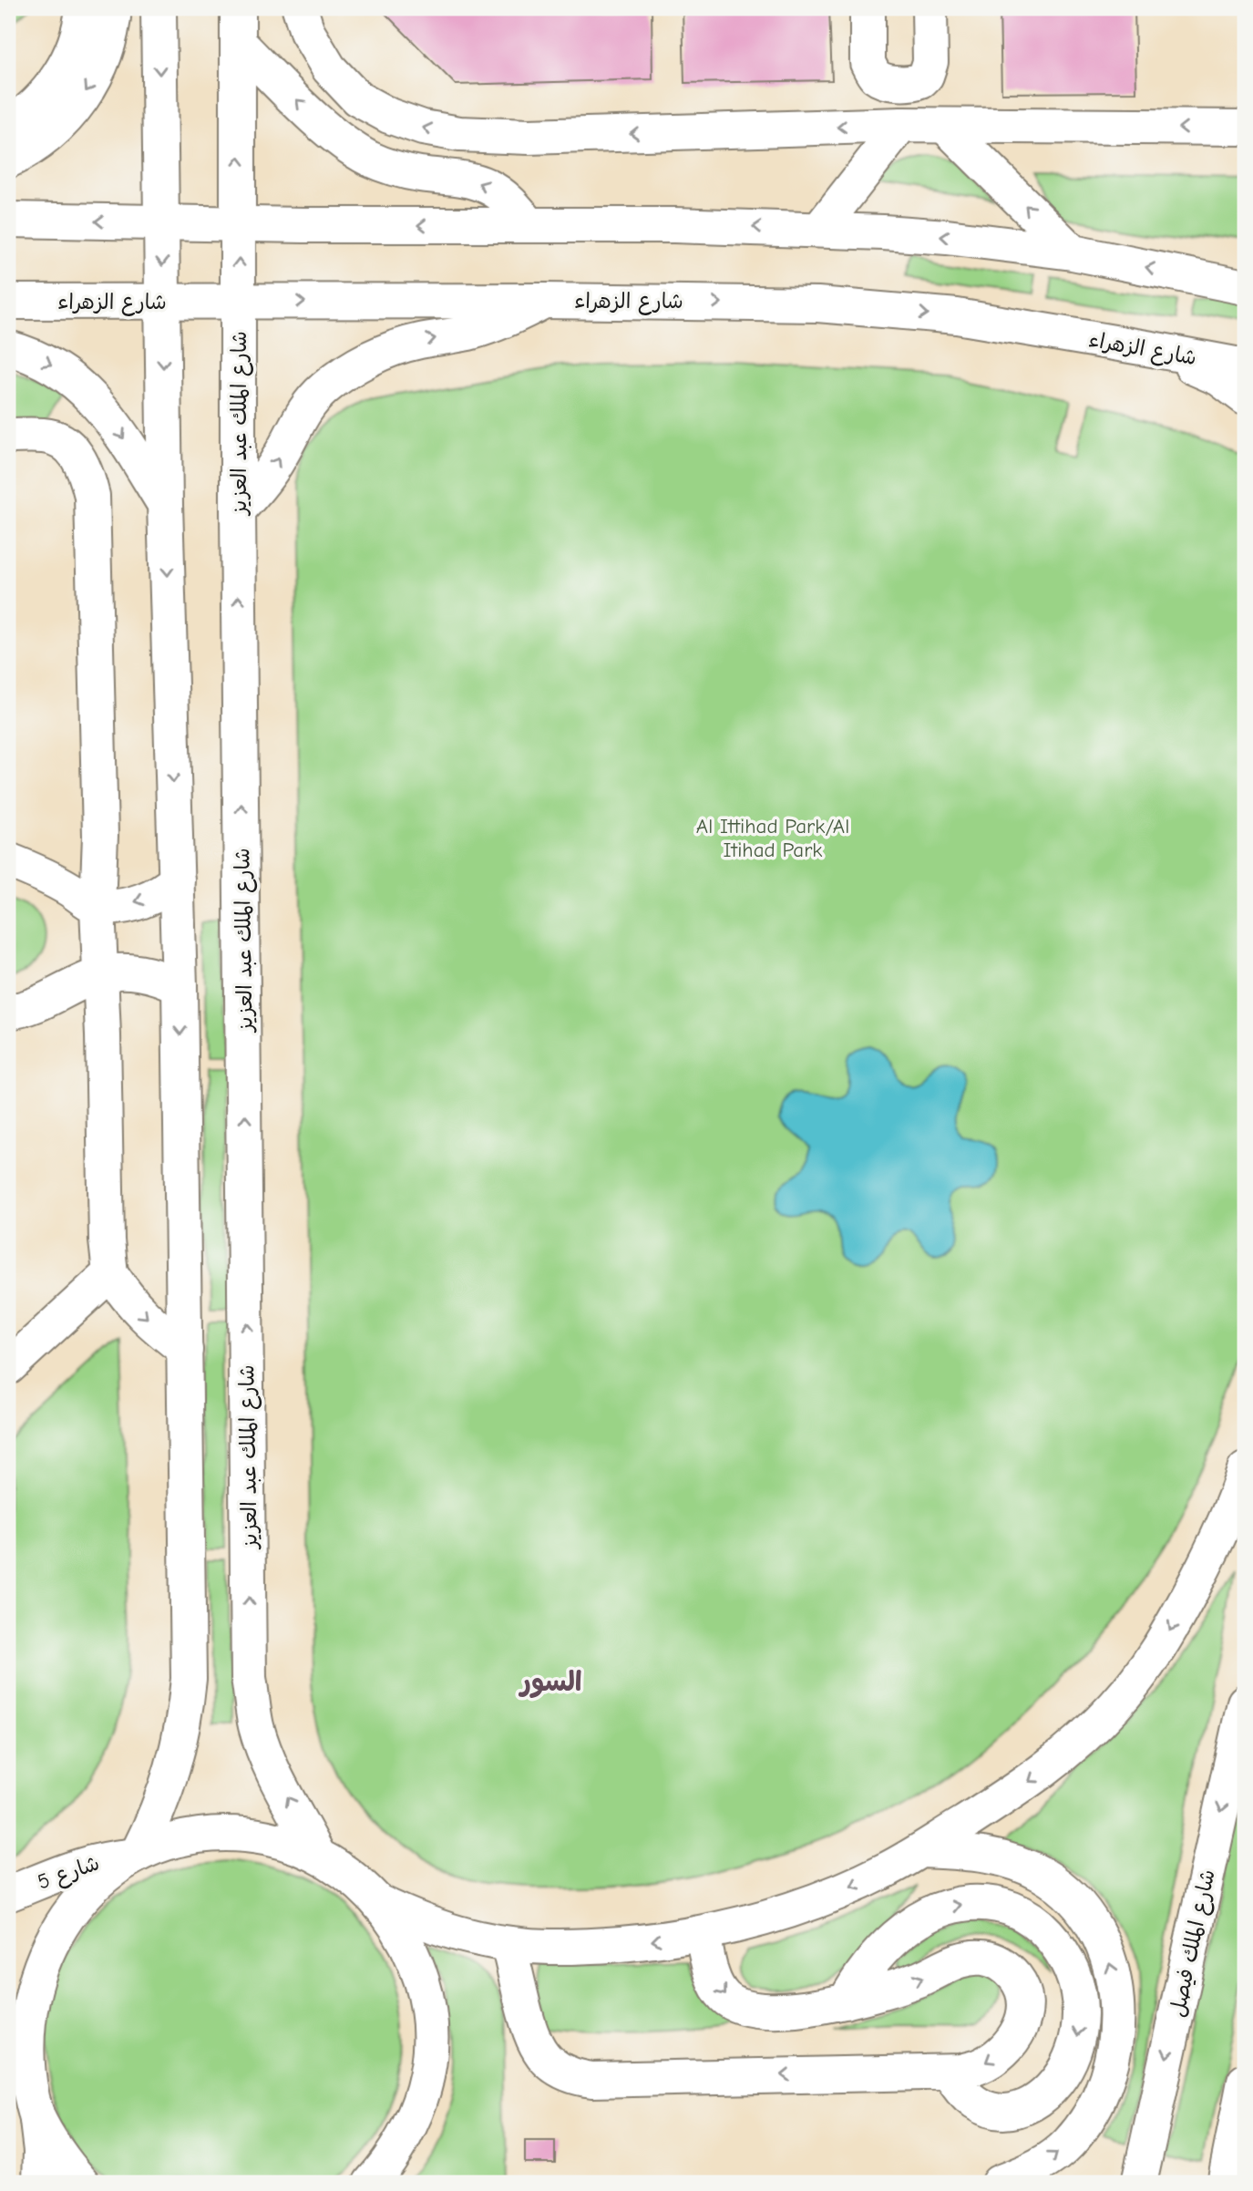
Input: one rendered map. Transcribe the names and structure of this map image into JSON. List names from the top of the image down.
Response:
{
  "streets": {
    "main road": [
      "شارع الزهراء",
      "شارع الملك عبد العزيز",
      "شارع 5",
      "شارع الملك فيصل"
    ]
  },
  "crossings": [
    ["شارع الزهراء", "شارع الملك عبد العزيز"]
  ],
  "one_way": ["شارع الملك فيصل"],
  "districts": ["السور"],
  "parks": ["Al Ittihad Park/Al Itihad Park"]
}
